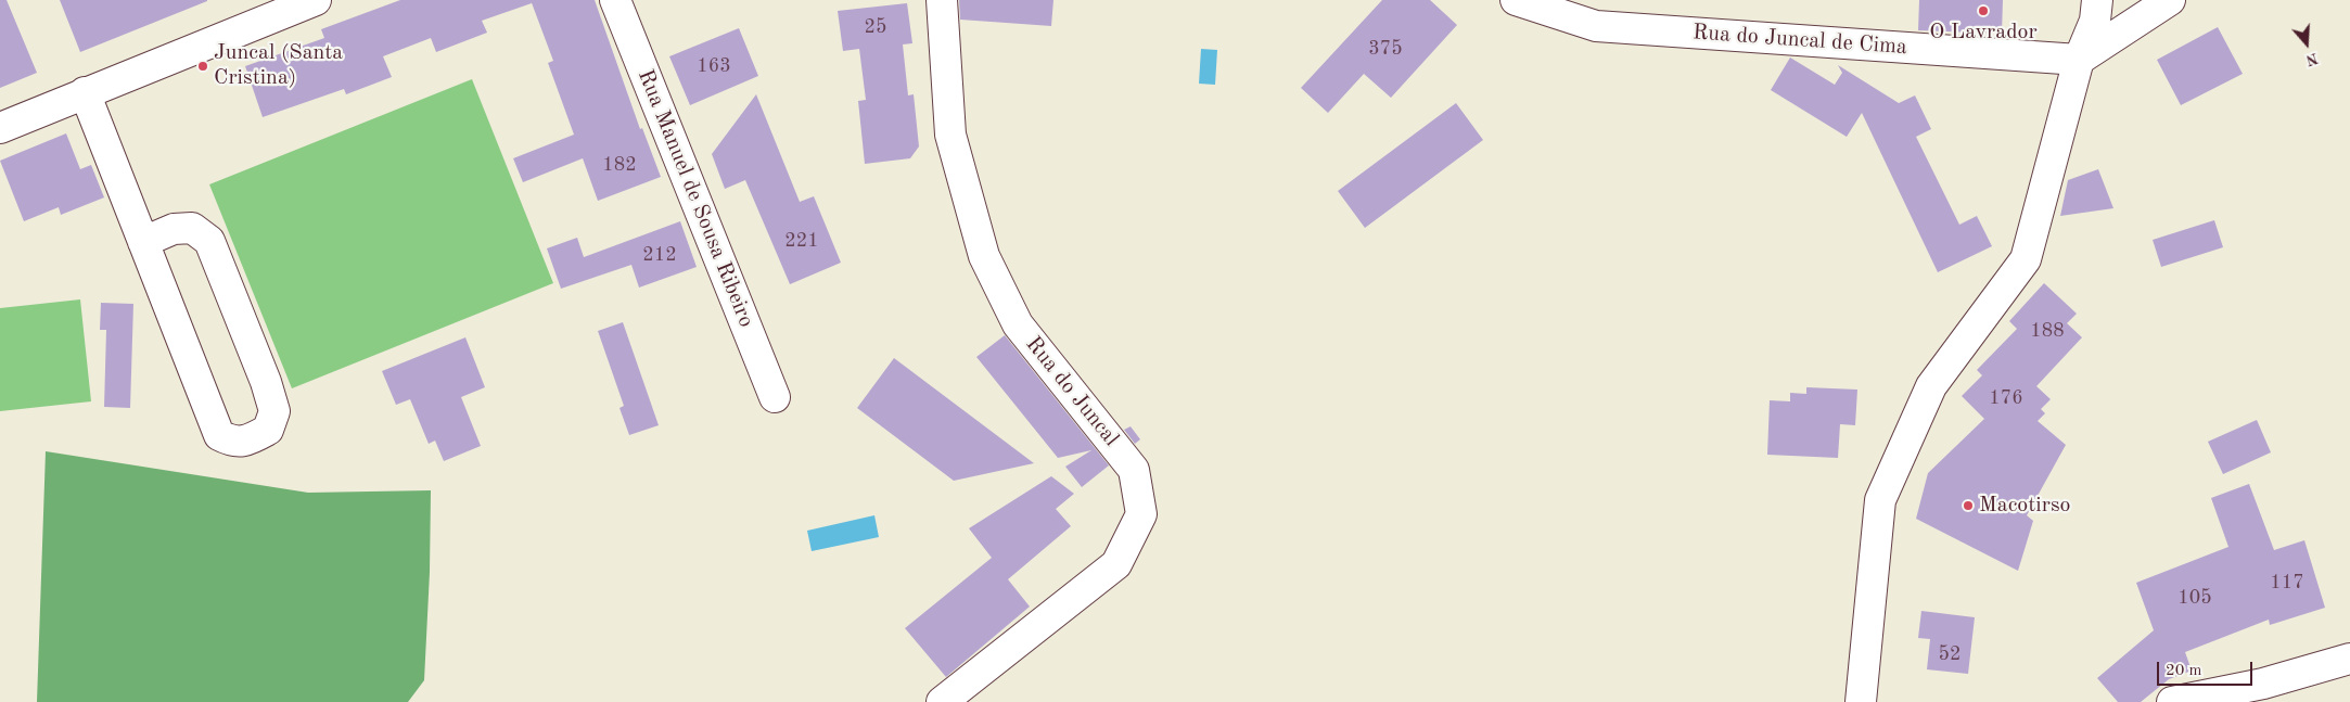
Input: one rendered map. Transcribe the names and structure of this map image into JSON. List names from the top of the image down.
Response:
{
  "streets": {
    "street": ["Rua do Juncal de Cima", "Rua Manuel de Sousa Ribeiro", "Rua do Juncal"]
  },
  "places": ["O Lavrador", "Juncal (Santa Cristina)", "Macotirso"],
  "house_numbers": [
    "25",
    "375",
    "163",
    "182",
    "221",
    "212",
    "188",
    "176",
    "117",
    "105",
    "52"
  ],
  "scale_bar": "20 m",
  "north": "bottom"
}
